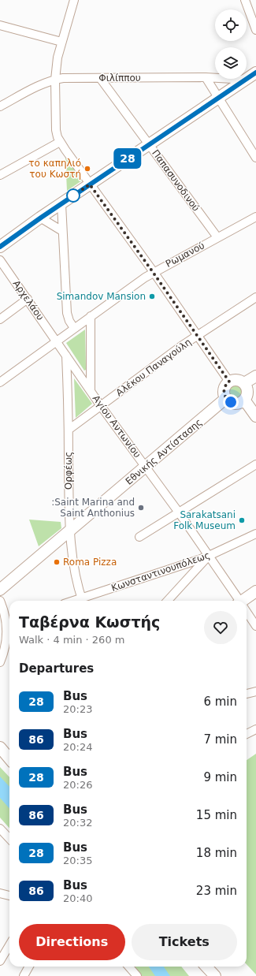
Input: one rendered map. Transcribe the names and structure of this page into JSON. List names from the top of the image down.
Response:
{
  "streets": {
    "main road": ["Εθνικής Αντίστασης"],
    "street": [
      "Φιλίππου",
      "Παπασυνοδινού",
      "Ρωμανού",
      "Αρχελάου",
      "Αλέκου Παναγούλη",
      "Αγίου Αντωνίου",
      "Ορφέως",
      "Κωνσταντινουπόλεως"
    ]
  },
  "crossings": [
    ["Φιλίππου", "Παπασυνοδινού"],
    ["Παπασυνοδινού", "Ρωμανού"],
    ["Ρωμανού", "Αρχελάου"],
    ["Ρωμανού", "Αγίου Αντωνίου"],
    ["Αρχελάου", "Αγίου Αντωνίου"],
    ["Αλέκου Παναγούλη", "Αγίου Αντωνίου"],
    ["Αλέκου Παναγούλη", "Ορφέως"],
    ["Αγίου Αντωνίου", "Εθνικής Αντίστασης"],
    ["Αγίου Αντωνίου", "Ορφέως"],
    ["Αγίου Αντωνίου", "Κωνσταντινουπόλεως"],
    ["Εθνικής Αντίστασης", "Ορφέως"],
    ["Ορφέως", "Κωνσταντινουπόλεως"]
  ],
  "places": [
    "το καπηλιό του Κωστή",
    "Simandov Mansion",
    ":Saint Marina and Saint Anthonius",
    "Sarakatsani Folk Museum",
    "Roma Pizza"
  ],
  "lines": ["bus line 28"],
  "page": {
    "on_map": "28",
    "heading": [
      ["Ταβέρνα Κωστής", "Walk · 4 min · 260 m"],
      "Departures"
    ],
    "list": [
      {
        "mark": "28",
        "name": "Bus",
        "note": "20:23",
        "value": "6 min"
      },
      {
        "mark": "86",
        "name": "Bus",
        "note": "20:24",
        "value": "7 min"
      },
      {
        "mark": "28",
        "name": "Bus",
        "note": "20:26",
        "value": "9 min"
      },
      {
        "mark": "86",
        "name": "Bus",
        "note": "20:32",
        "value": "15 min"
      },
      {
        "mark": "28",
        "name": "Bus",
        "note": "20:35",
        "value": "18 min"
      },
      {
        "mark": "86",
        "name": "Bus",
        "note": "20:40",
        "value": "23 min"
      }
    ],
    "buttons": ["Directions", "Tickets"]
  }
}
